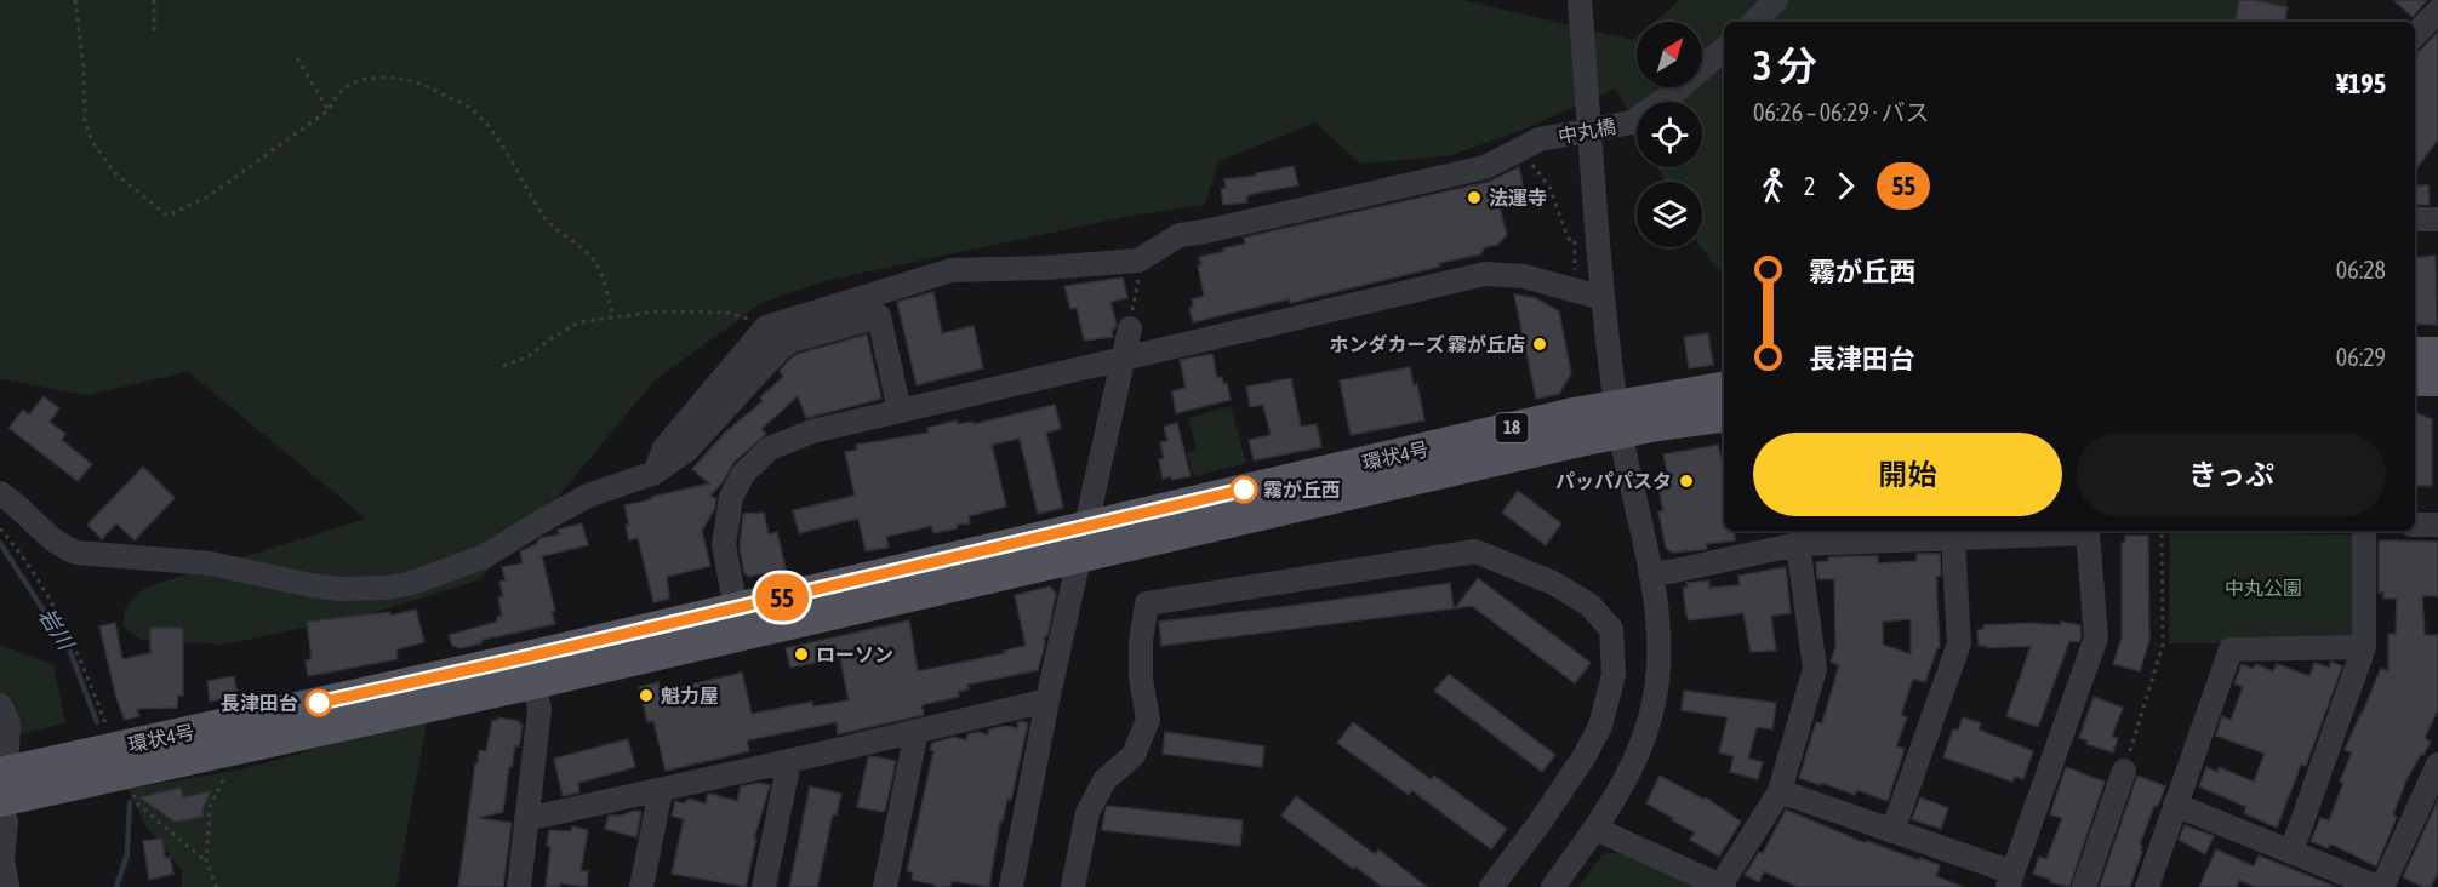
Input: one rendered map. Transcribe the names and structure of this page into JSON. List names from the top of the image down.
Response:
{
  "streets": {
    "main road": ["18", "環状4号"],
    "street": ["中丸橋"]
  },
  "water": ["岩川"],
  "parks": ["中丸公園"],
  "places": [
    "法運寺",
    "ホンダカーズ 霧が丘店",
    "パッパパスタ",
    "霧が丘西",
    "ローソン",
    "魁力屋",
    "長津田台"
  ],
  "lines": ["bus line 55"],
  "north": "top right",
  "page": {
    "on_map": "55",
    "heading": ["3 分", "06:26 – 06:29 · バス", "¥195"],
    "legs": ["2", "55"],
    "list": [
      {
        "name": "霧が丘西",
        "value": "06:28"
      },
      {
        "name": "長津田台",
        "value": "06:29"
      }
    ],
    "buttons": ["開始", "きっぷ"]
  }
}
